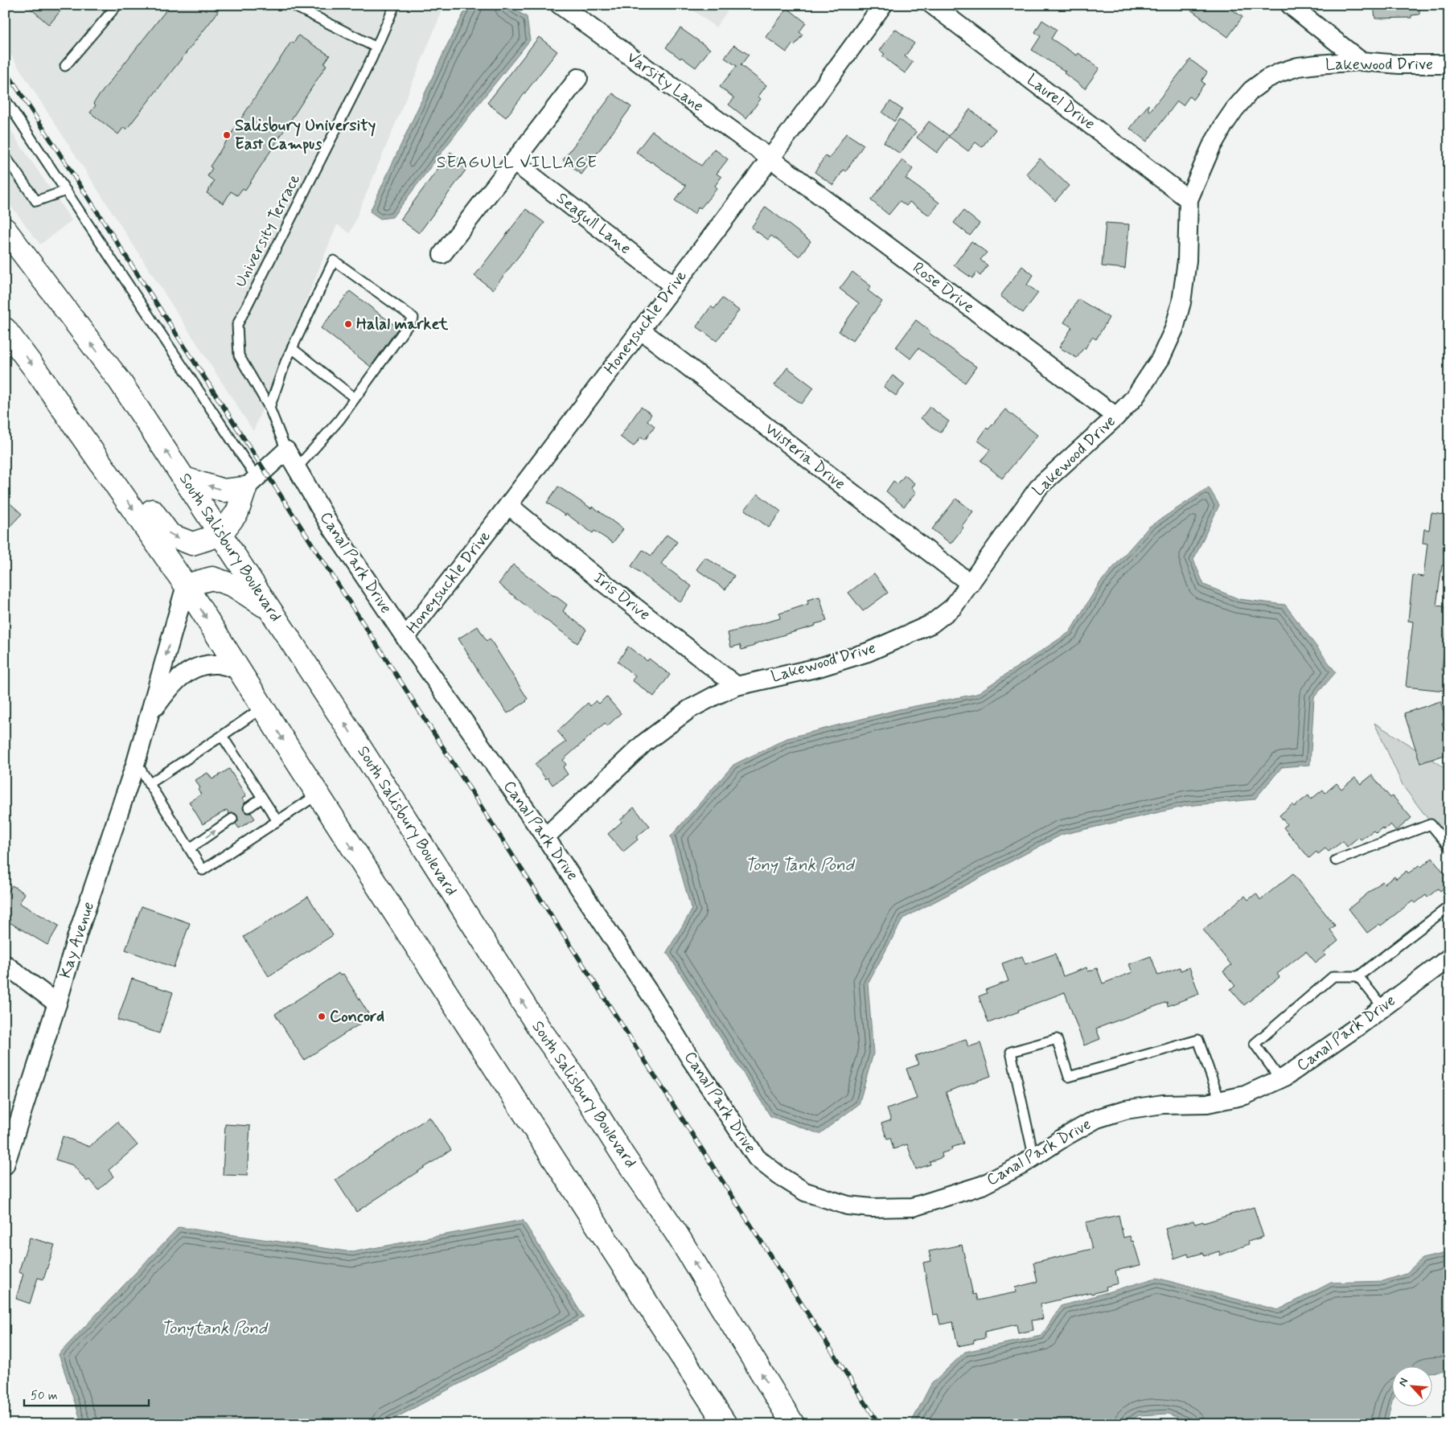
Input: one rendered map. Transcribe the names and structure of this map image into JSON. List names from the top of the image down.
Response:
{
  "streets": {
    "main road": ["South Salisbury Boulevard"],
    "street": [
      "Lakewood Drive",
      "Varsity Lane",
      "Laurel Drive",
      "Seagull Lane",
      "Rose Drive",
      "Honeysuckle Drive",
      "Wisteria Drive",
      "Canal Park Drive",
      "Iris Drive",
      "Kay Avenue"
    ],
    "lane": ["University Terrace"]
  },
  "crossings": [
    ["Lakewood Drive", "Laurel Drive"],
    ["Lakewood Drive", "Rose Drive"],
    ["Lakewood Drive", "Wisteria Drive"],
    ["Lakewood Drive", "Canal Park Drive"],
    ["Lakewood Drive", "Iris Drive"],
    ["Varsity Lane", "Rose Drive"],
    ["Varsity Lane", "Honeysuckle Drive"],
    ["Seagull Lane", "Honeysuckle Drive"],
    ["University Terrace", "Canal Park Drive"],
    ["Rose Drive", "Honeysuckle Drive"],
    ["Honeysuckle Drive", "Wisteria Drive"],
    ["Honeysuckle Drive", "Canal Park Drive"],
    ["Honeysuckle Drive", "Iris Drive"]
  ],
  "districts": ["SEAGULL VILLAGE"],
  "water": ["Tony Tank Pond", "Tonytank Pond"],
  "places": ["Salisbury University East Campus", "Halal market", "Concord"],
  "scale_bar": "50 m",
  "north": "top left"
}
